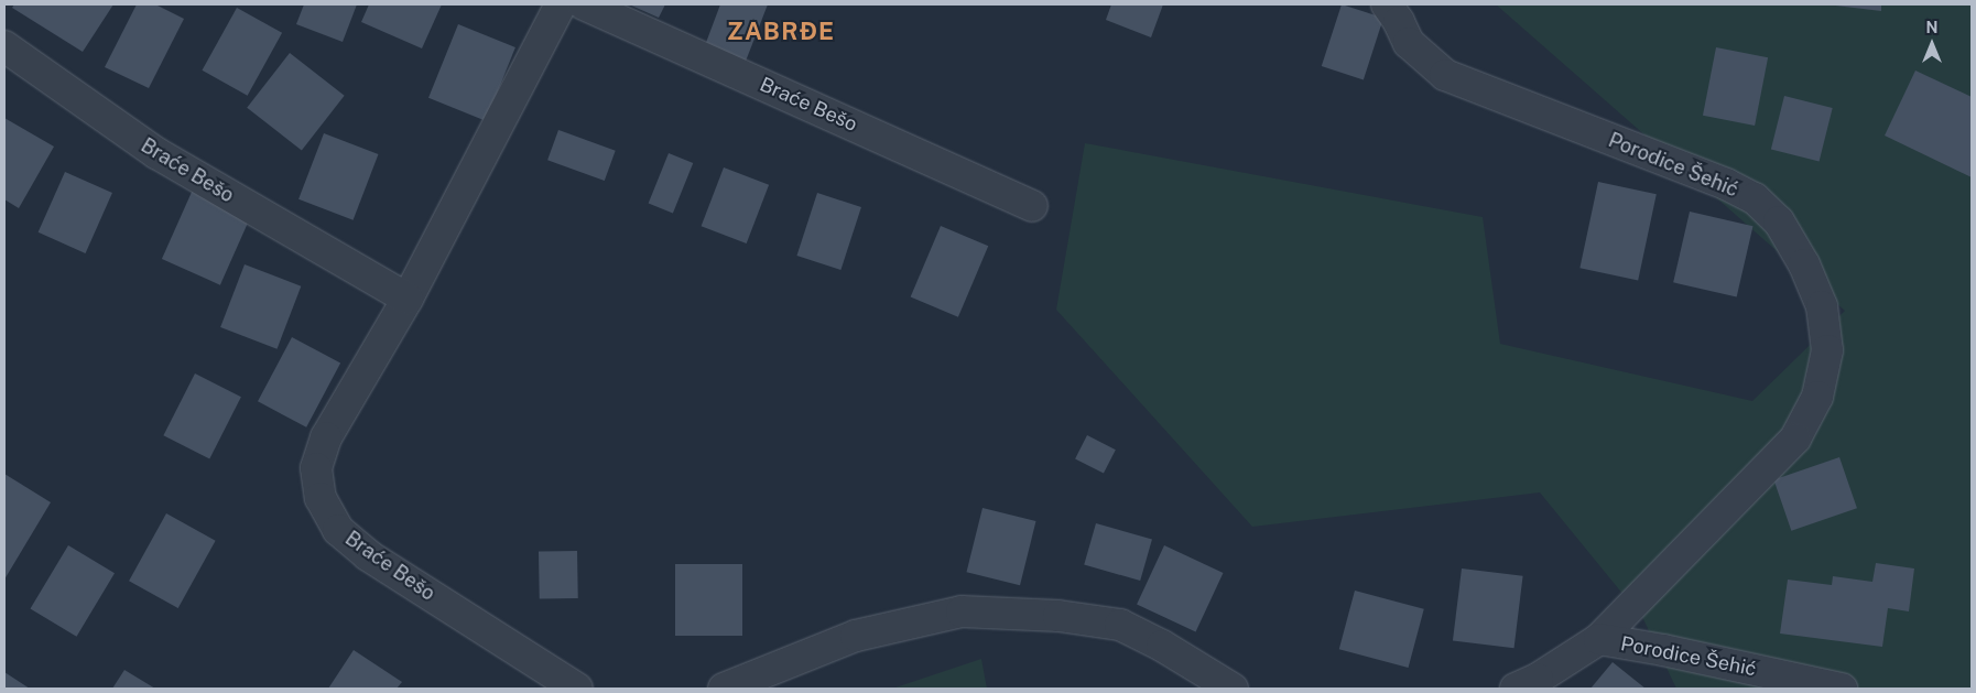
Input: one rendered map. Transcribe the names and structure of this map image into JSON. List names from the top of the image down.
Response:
{
  "streets": {
    "street": ["Braće Bešo", "Porodice Šehić"]
  },
  "districts": ["ZABRĐE"],
  "north": "top"
}
